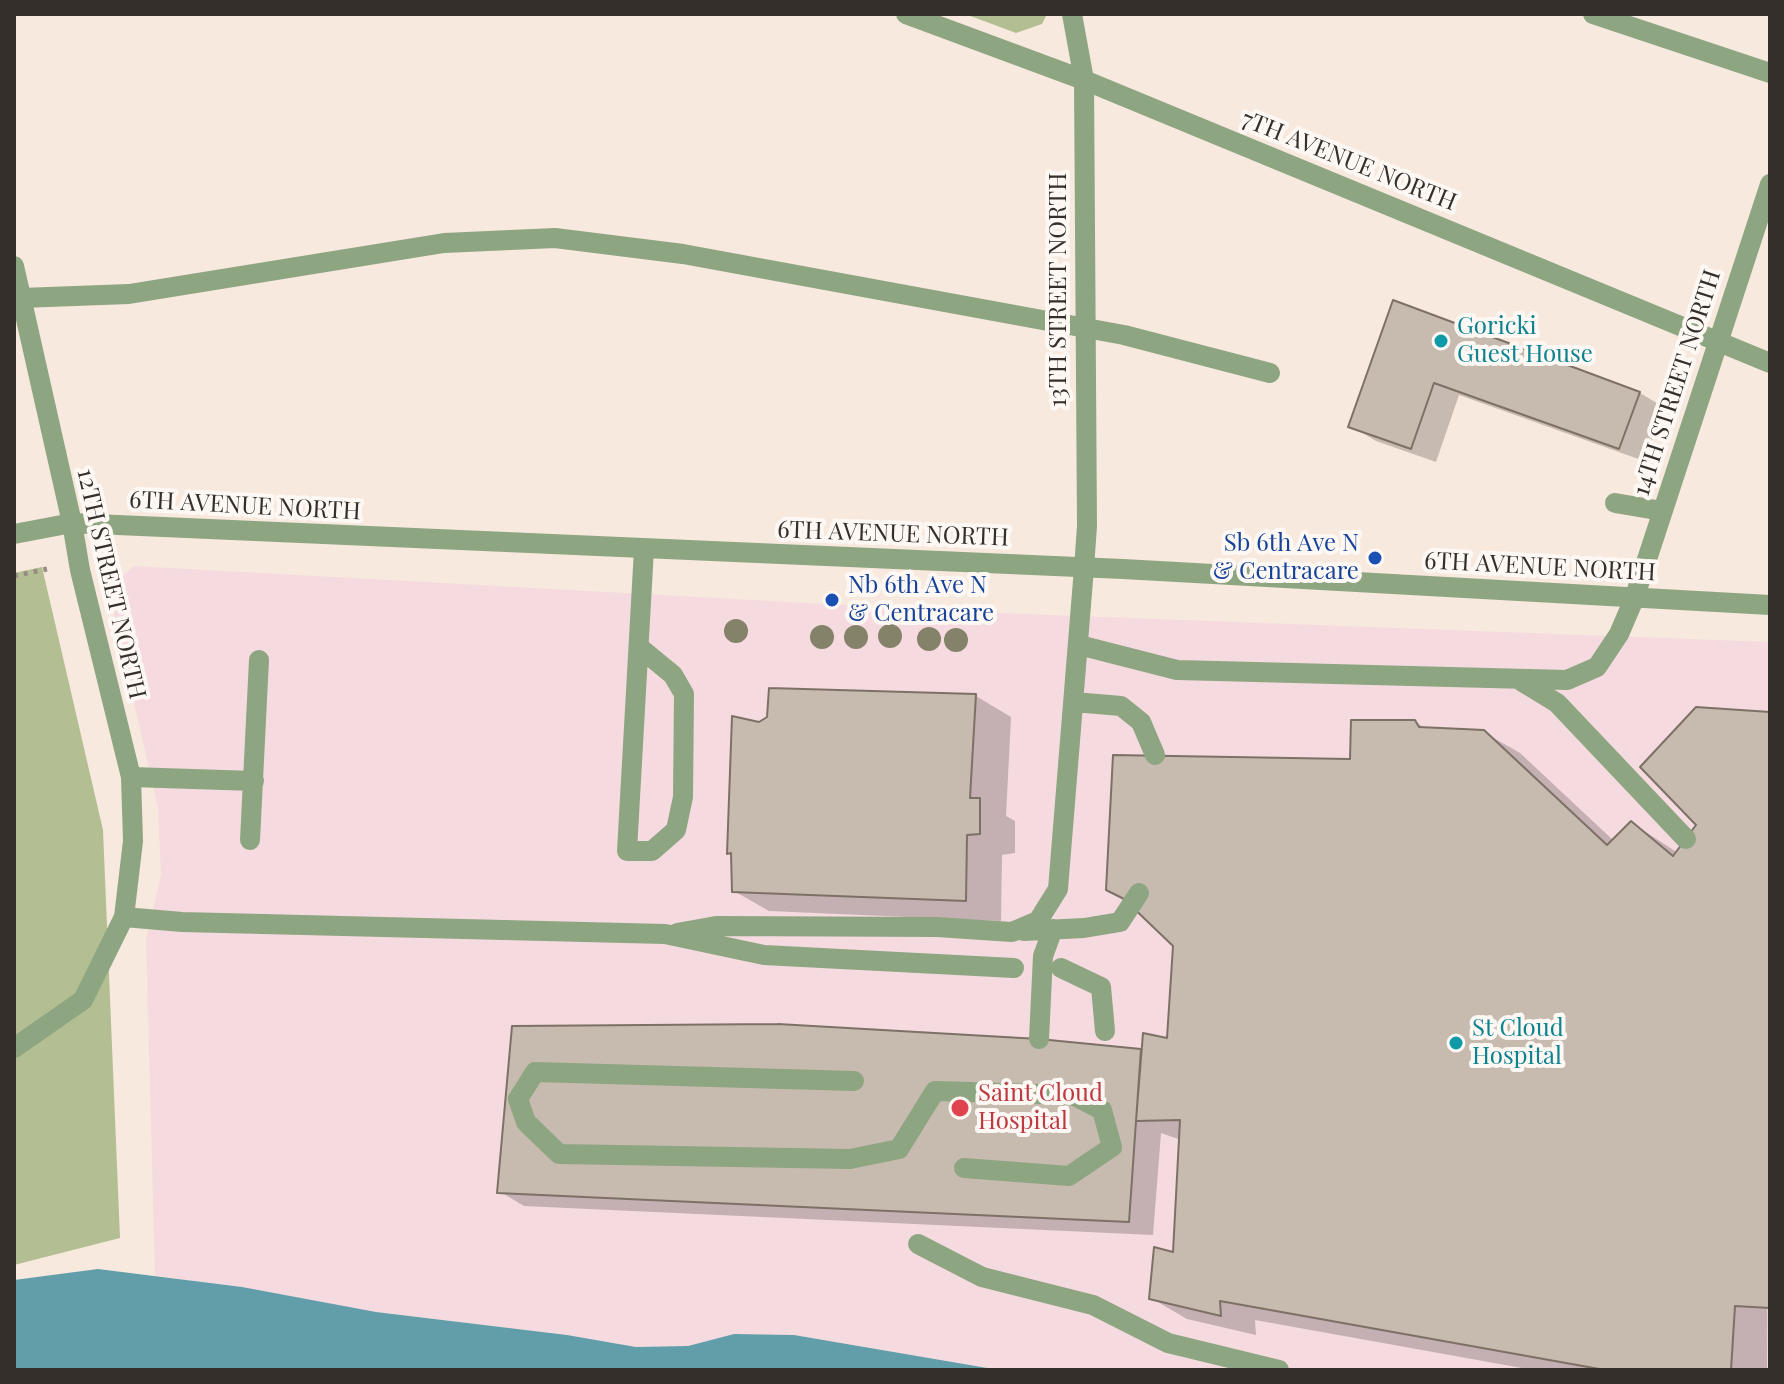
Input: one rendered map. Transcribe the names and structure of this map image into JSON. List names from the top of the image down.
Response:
{
  "streets": {
    "street": [
      "7TH AVENUE NORTH",
      "13TH STREET NORTH",
      "14TH STREET NORTH",
      "6TH AVENUE NORTH",
      "12TH STREET NORTH"
    ]
  },
  "crossings": [
    ["7TH AVENUE NORTH", "13TH STREET NORTH"],
    ["7TH AVENUE NORTH", "14TH STREET NORTH"],
    ["13TH STREET NORTH", "14TH STREET NORTH"],
    ["13TH STREET NORTH", "6TH AVENUE NORTH"],
    ["14TH STREET NORTH", "6TH AVENUE NORTH"],
    ["6TH AVENUE NORTH", "12TH STREET NORTH"]
  ],
  "places": [
    "Goricki Guest House",
    "Sb 6th Ave N & Centracare",
    "Nb 6th Ave N & Centracare",
    "St Cloud Hospital",
    "Saint Cloud Hospital"
  ]
}
